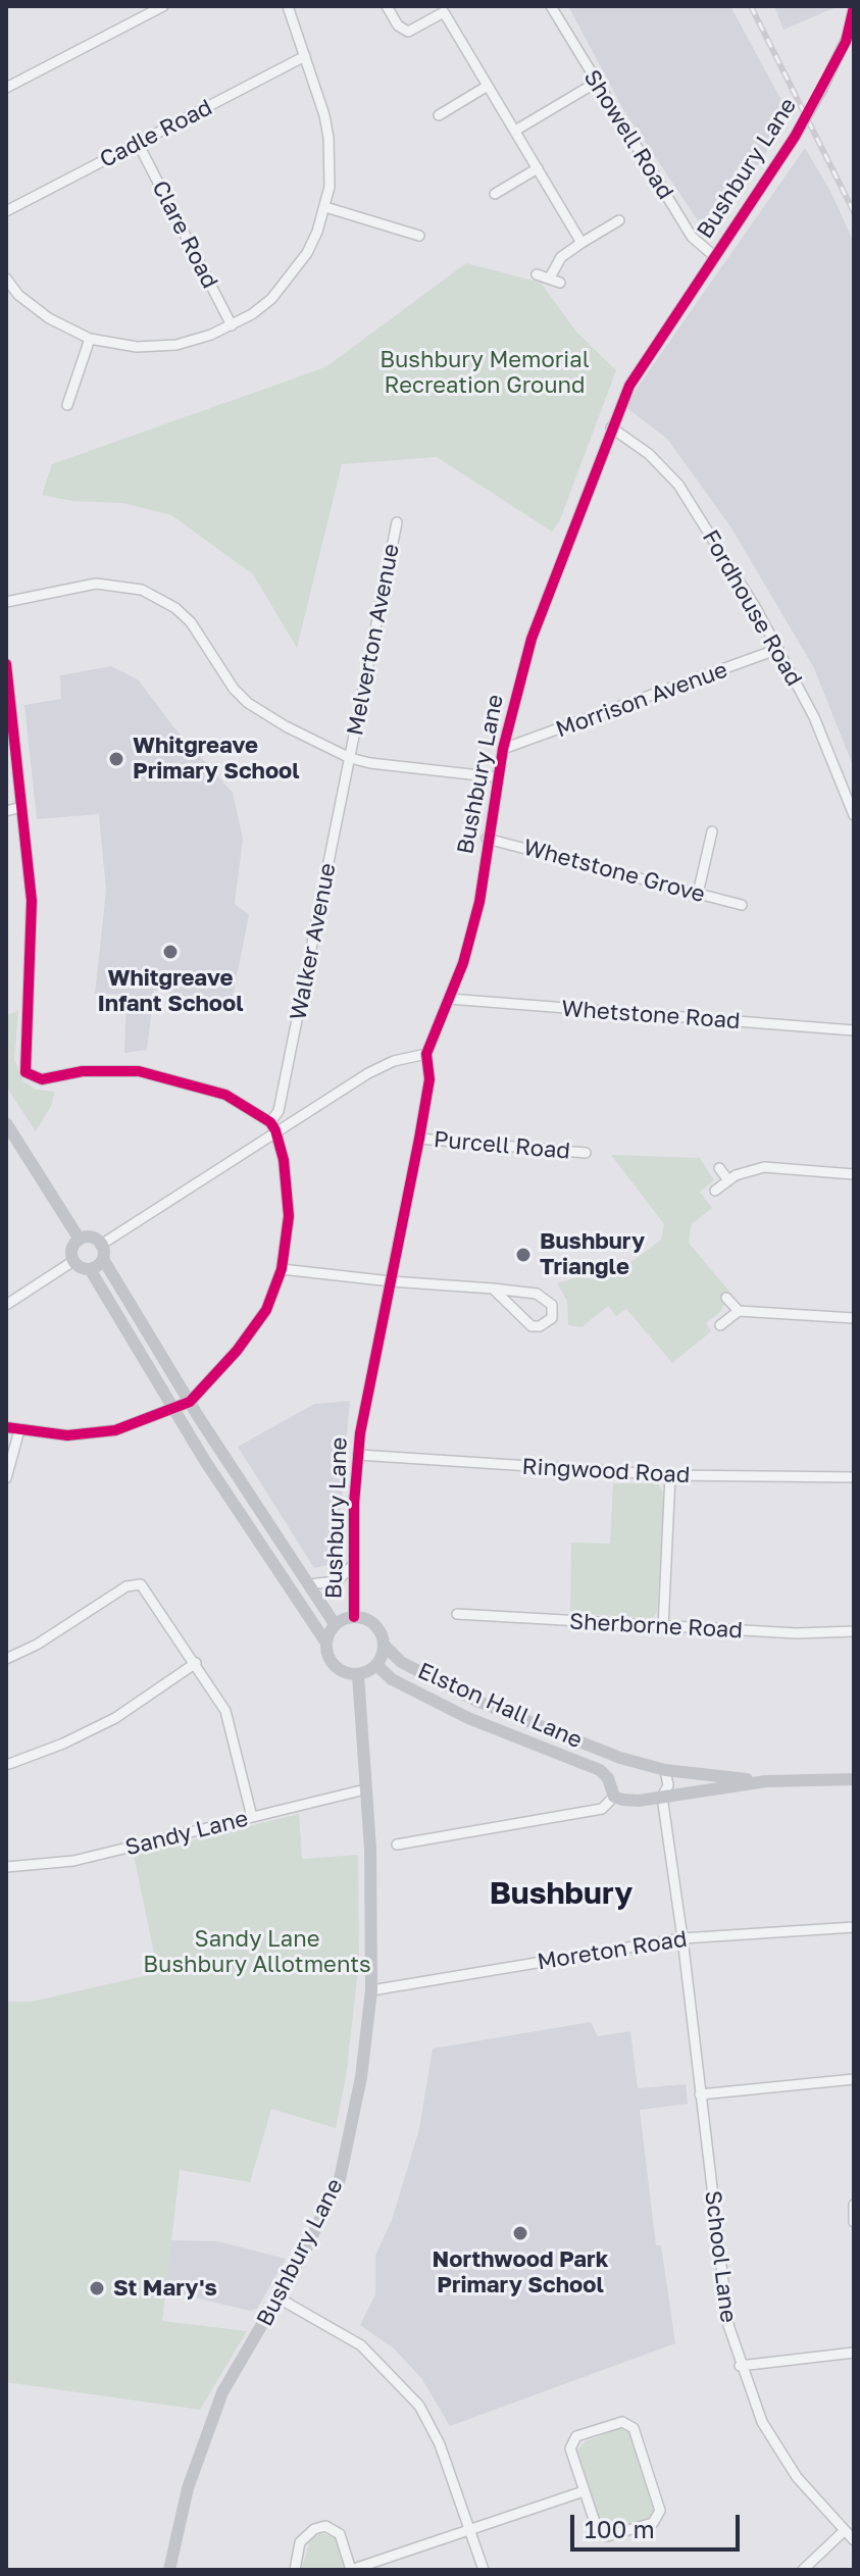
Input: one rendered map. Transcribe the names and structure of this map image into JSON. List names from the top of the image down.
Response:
{
  "streets": {
    "street": [
      "Cadle Road",
      "Showell Road",
      "Bushbury Lane",
      "Clare Road",
      "Fordhouse Road",
      "Melverton Avenue",
      "Morrison Avenue",
      "Whetstone Grove",
      "Walker Avenue",
      "Whetstone Road",
      "Purcell Road",
      "Ringwood Road",
      "Sherborne Road",
      "Elston Hall Lane",
      "Sandy Lane",
      "Moreton Road",
      "School Lane"
    ]
  },
  "crossings": [
    ["Cadle Road", "Clare Road"],
    ["Showell Road", "Bushbury Lane"],
    ["Bushbury Lane", "Fordhouse Road"],
    ["Bushbury Lane", "Morrison Avenue"],
    ["Bushbury Lane", "Whetstone Grove"],
    ["Bushbury Lane", "Whetstone Road"],
    ["Bushbury Lane", "Purcell Road"],
    ["Bushbury Lane", "Ringwood Road"],
    ["Bushbury Lane", "Elston Hall Lane"],
    ["Bushbury Lane", "Sandy Lane"],
    ["Bushbury Lane", "Moreton Road"],
    ["Fordhouse Road", "Morrison Avenue"],
    ["Melverton Avenue", "Walker Avenue"],
    ["Elston Hall Lane", "School Lane"],
    ["Moreton Road", "School Lane"]
  ],
  "districts": ["Bushbury"],
  "parks": ["Bushbury Memorial Recreation Ground", "Sandy Lane Bushbury Allotments"],
  "places": [
    "Whitgreave Primary School",
    "Whitgreave Infant School",
    "Bushbury Triangle",
    "Northwood Park Primary School",
    "St Mary's"
  ],
  "scale_bar": "100 m"
}
